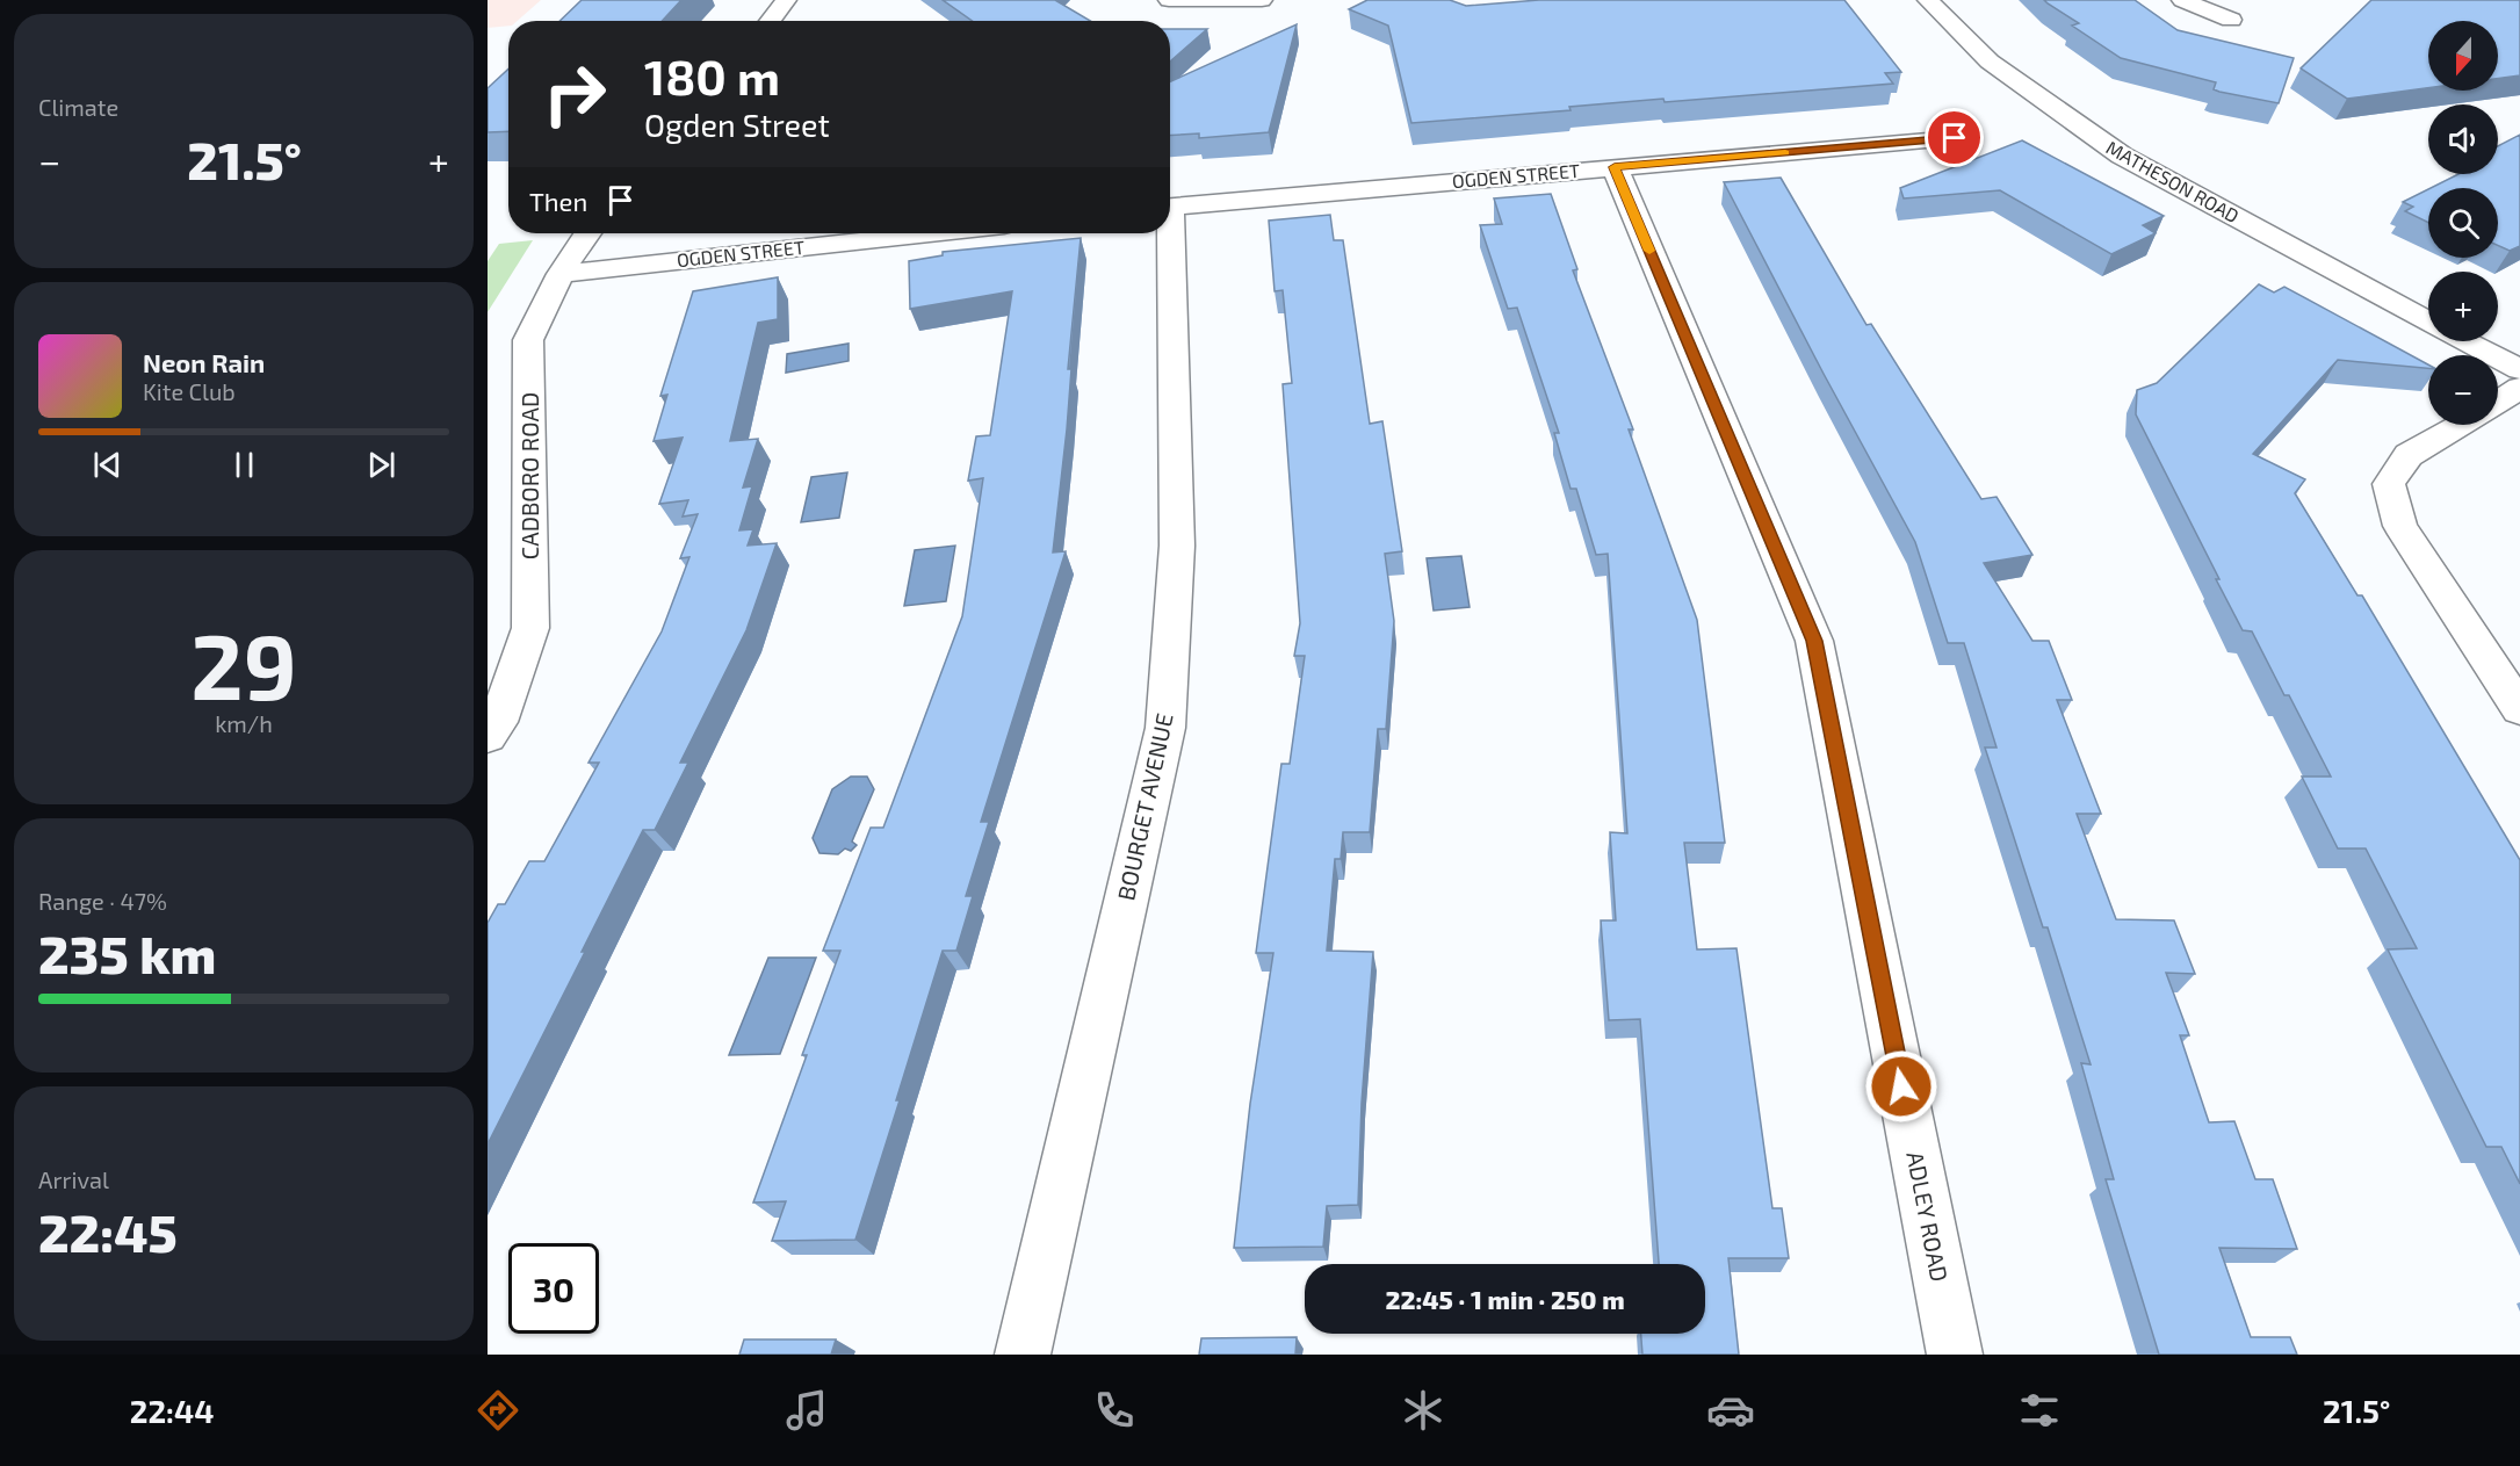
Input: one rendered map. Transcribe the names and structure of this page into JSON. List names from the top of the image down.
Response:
{
  "streets": {
    "street": [
      "OGDEN STREET",
      "MATHESON ROAD",
      "CADBORO ROAD",
      "BOURGET AVENUE",
      "ADLEY ROAD"
    ]
  },
  "crossings": [
    ["OGDEN STREET", "CADBORO ROAD"],
    ["OGDEN STREET", "ADLEY ROAD"]
  ],
  "north": "bottom",
  "page": {
    "tile": [
      "Climate",
      ["29", "km/h"],
      ["Range · 47%", "235 km"],
      ["Arrival", "22:45"]
    ],
    "map_buttons": ["+", "−"],
    "turn": ["180 m", "Ogden Street"],
    "heat": ["−", "21.5°", "+"],
    "then": "Then",
    "song": ["Neon Rain", "Kite Club"],
    "limit": "30",
    "trip": "22:45 · 1 min · 250 m",
    "tabs": ["22:44", "21.5°"]
  }
}
